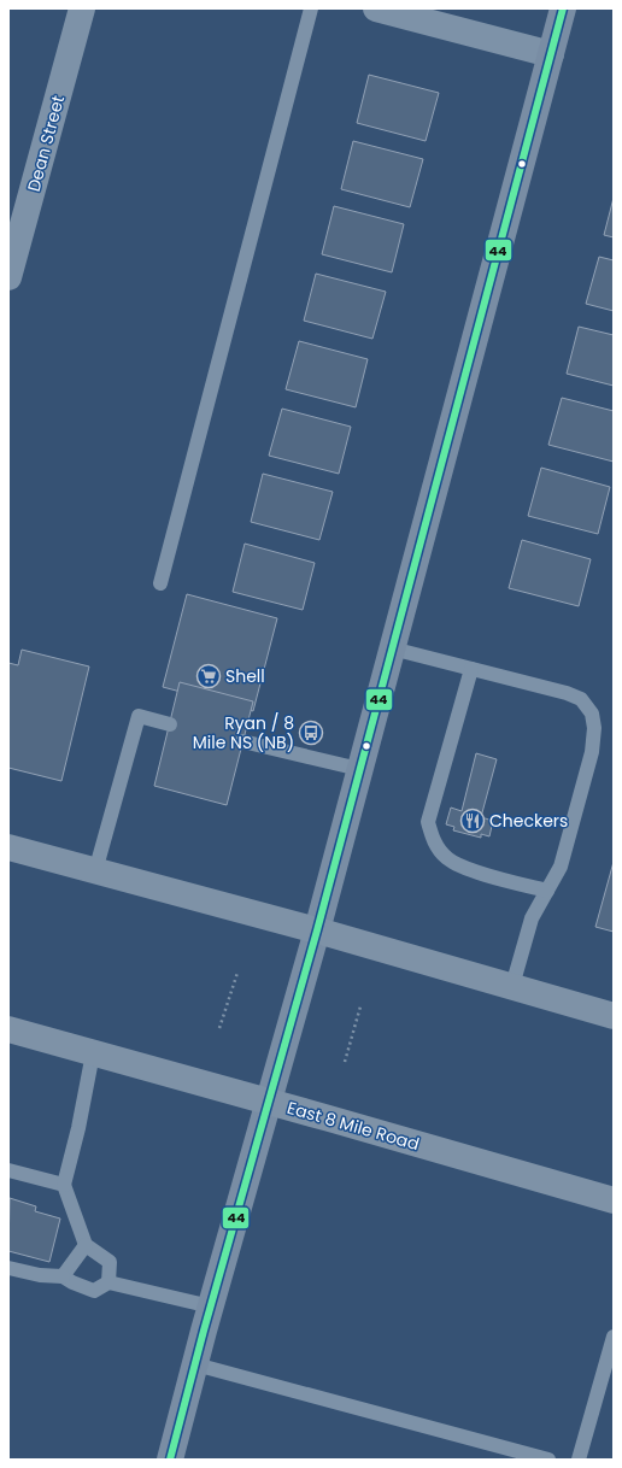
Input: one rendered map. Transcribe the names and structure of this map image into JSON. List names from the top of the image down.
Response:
{
  "streets": {
    "highway": ["East 8 Mile Road"],
    "street": ["Dean Street"]
  },
  "places": {
    "supermarket": ["Shell"],
    "bus stop": ["Ryan / 8 Mile NS (NB)"],
    "restaurant": ["Checkers"]
  },
  "lines": ["transit line 44"]
}
